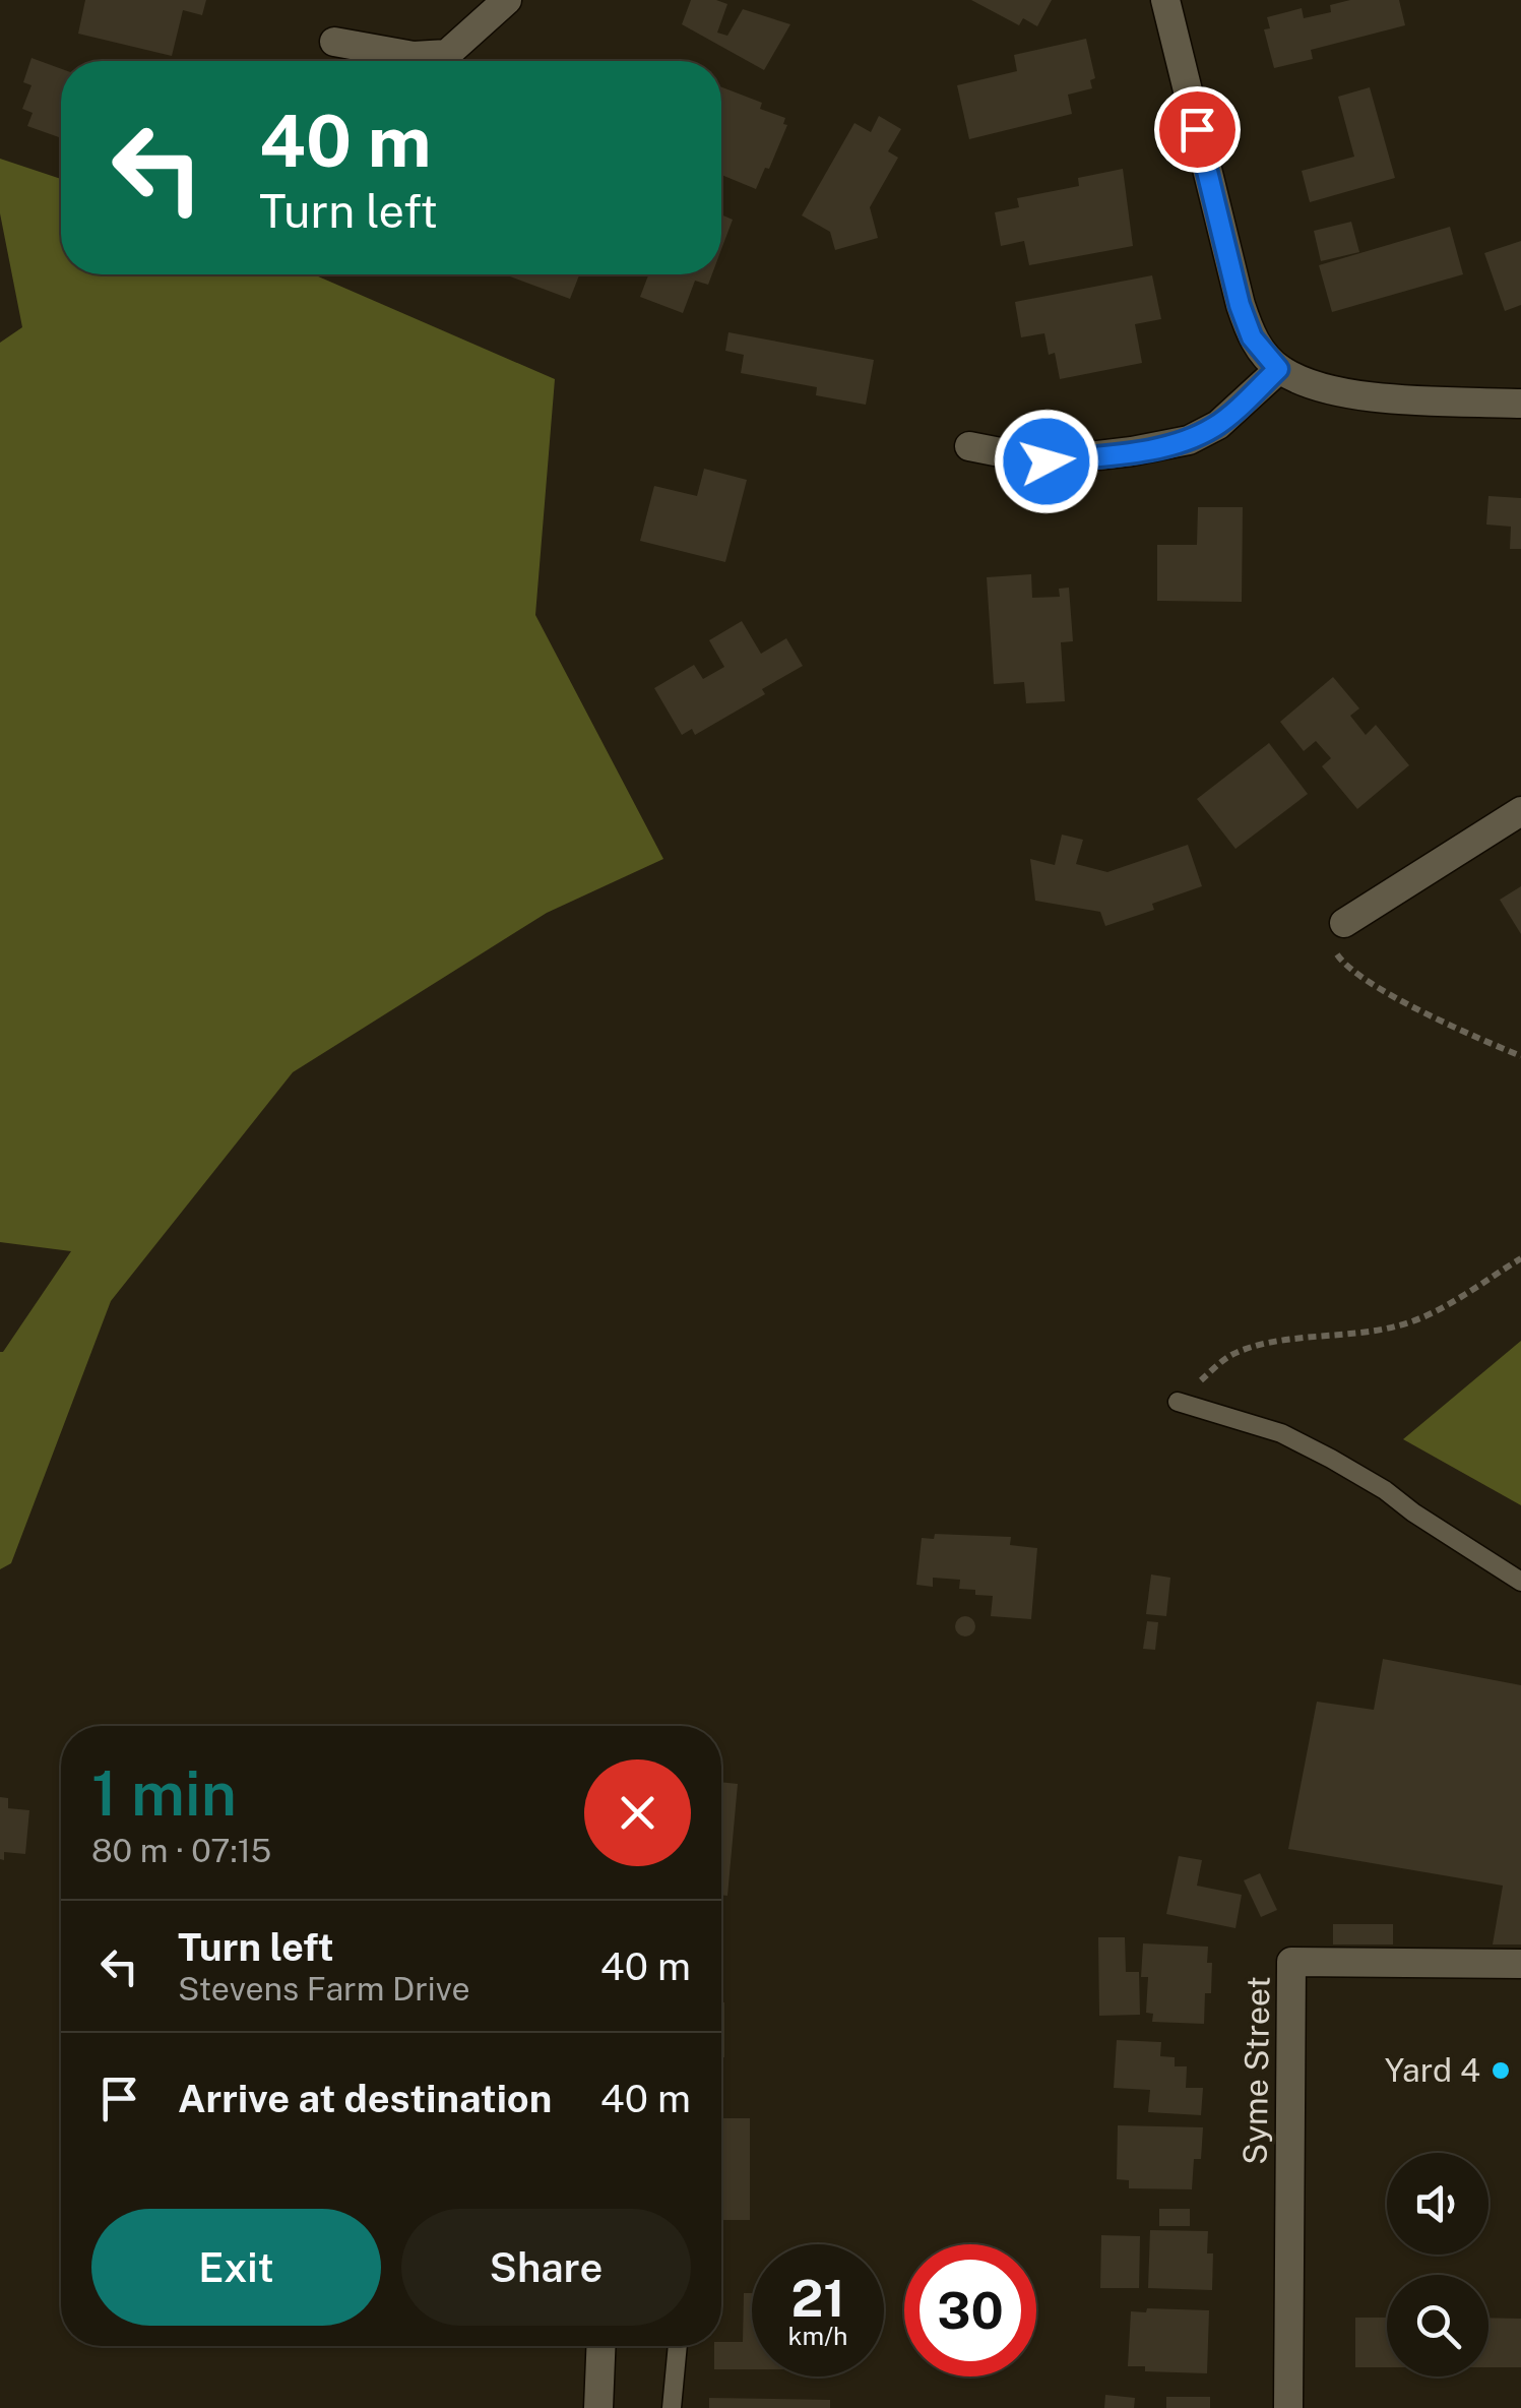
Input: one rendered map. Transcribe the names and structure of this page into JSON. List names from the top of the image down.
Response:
{
  "streets": {
    "street": ["Syme Street"]
  },
  "places": ["Yard 4"],
  "page": {
    "turn": ["40 m", "Turn left"],
    "heading": ["1 min", "80 m · 07:15"],
    "list": [
      {
        "name": "Turn left",
        "note": "Stevens Farm Drive",
        "value": "40 m"
      },
      {
        "name": "Arrive at destination",
        "value": "40 m"
      }
    ],
    "buttons": ["Exit", "Share"],
    "speed": "21 km/h",
    "limit": "30"
  }
}
